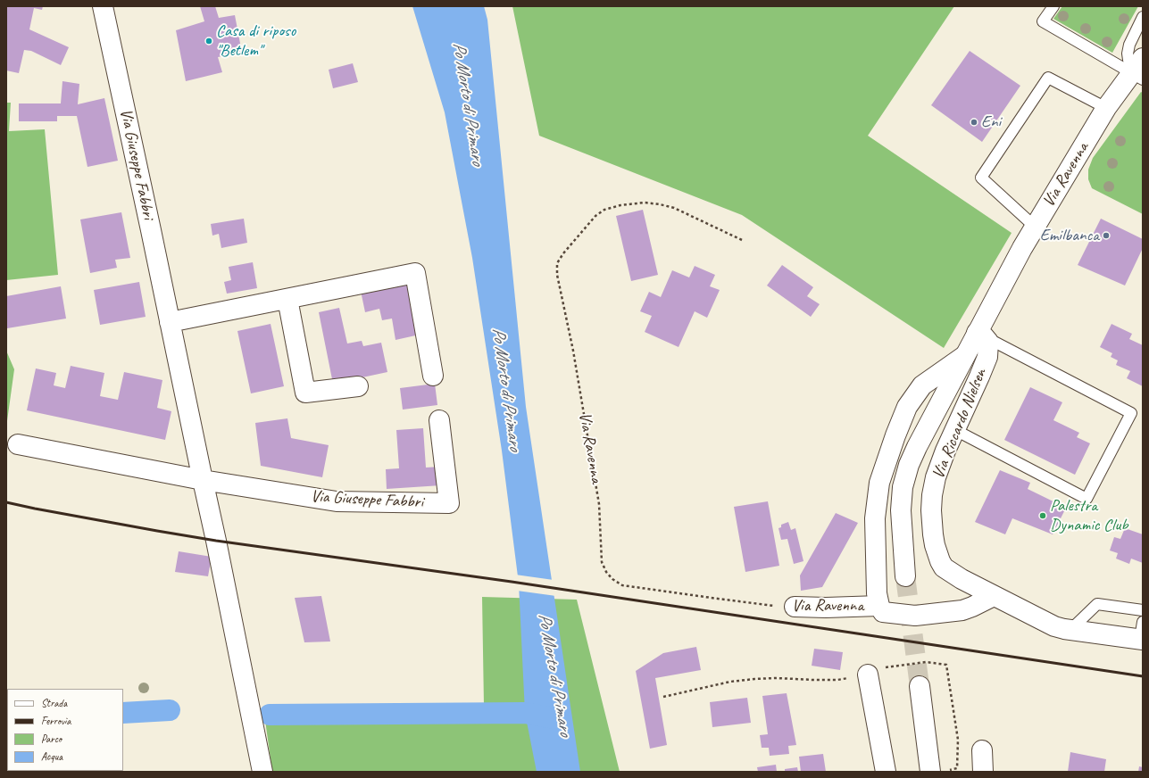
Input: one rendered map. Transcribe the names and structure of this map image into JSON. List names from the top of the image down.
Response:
{
  "streets": {
    "street": ["Via Giuseppe Fabbri", "Via Ravenna", "Via Riccardo Nielsen"]
  },
  "crossings": [
    ["Via Ravenna", "Via Riccardo Nielsen"]
  ],
  "water": ["Po Morto di Primaro"],
  "places": [
    "Casa di riposo \"Betlem\"",
    "Eni",
    "Emilbanca",
    "Palestra Dynamic Club"
  ],
  "legend": [
    "Strada",
    "Ferrovia",
    "Parco",
    "Acqua"
  ]
}
